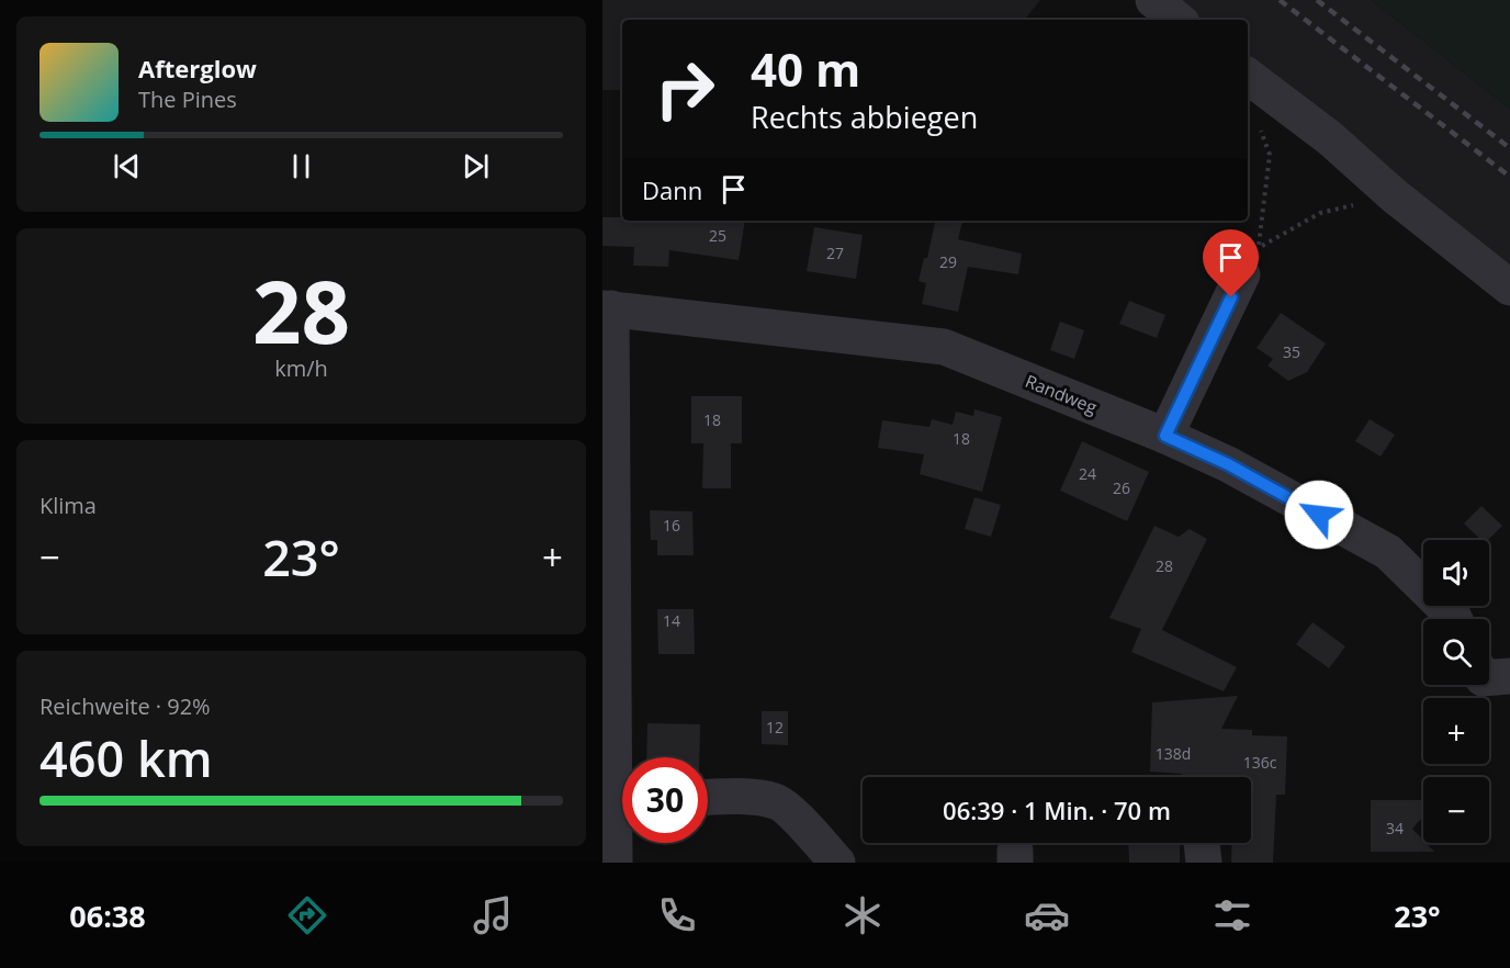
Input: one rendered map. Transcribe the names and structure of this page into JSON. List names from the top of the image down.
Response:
{
  "streets": {
    "street": ["Randweg"]
  },
  "house_numbers": [
    "25",
    "27",
    "29",
    "35",
    "18",
    "18",
    "24",
    "26",
    "16",
    "28",
    "14",
    "12",
    "138d",
    "136c",
    "34"
  ],
  "page": {
    "turn": ["40 m", "Rechts abbiegen"],
    "song": ["Afterglow", "The Pines"],
    "then": "Dann",
    "tile": [
      ["28", "km/h"],
      "Klima",
      ["Reichweite · 92%", "460 km"]
    ],
    "heat": ["−", "23°", "+"],
    "map_buttons": ["+", "−"],
    "limit": "30",
    "trip": "06:39 · 1 Min. · 70 m",
    "tabs": ["06:38", "23°"]
  }
}
